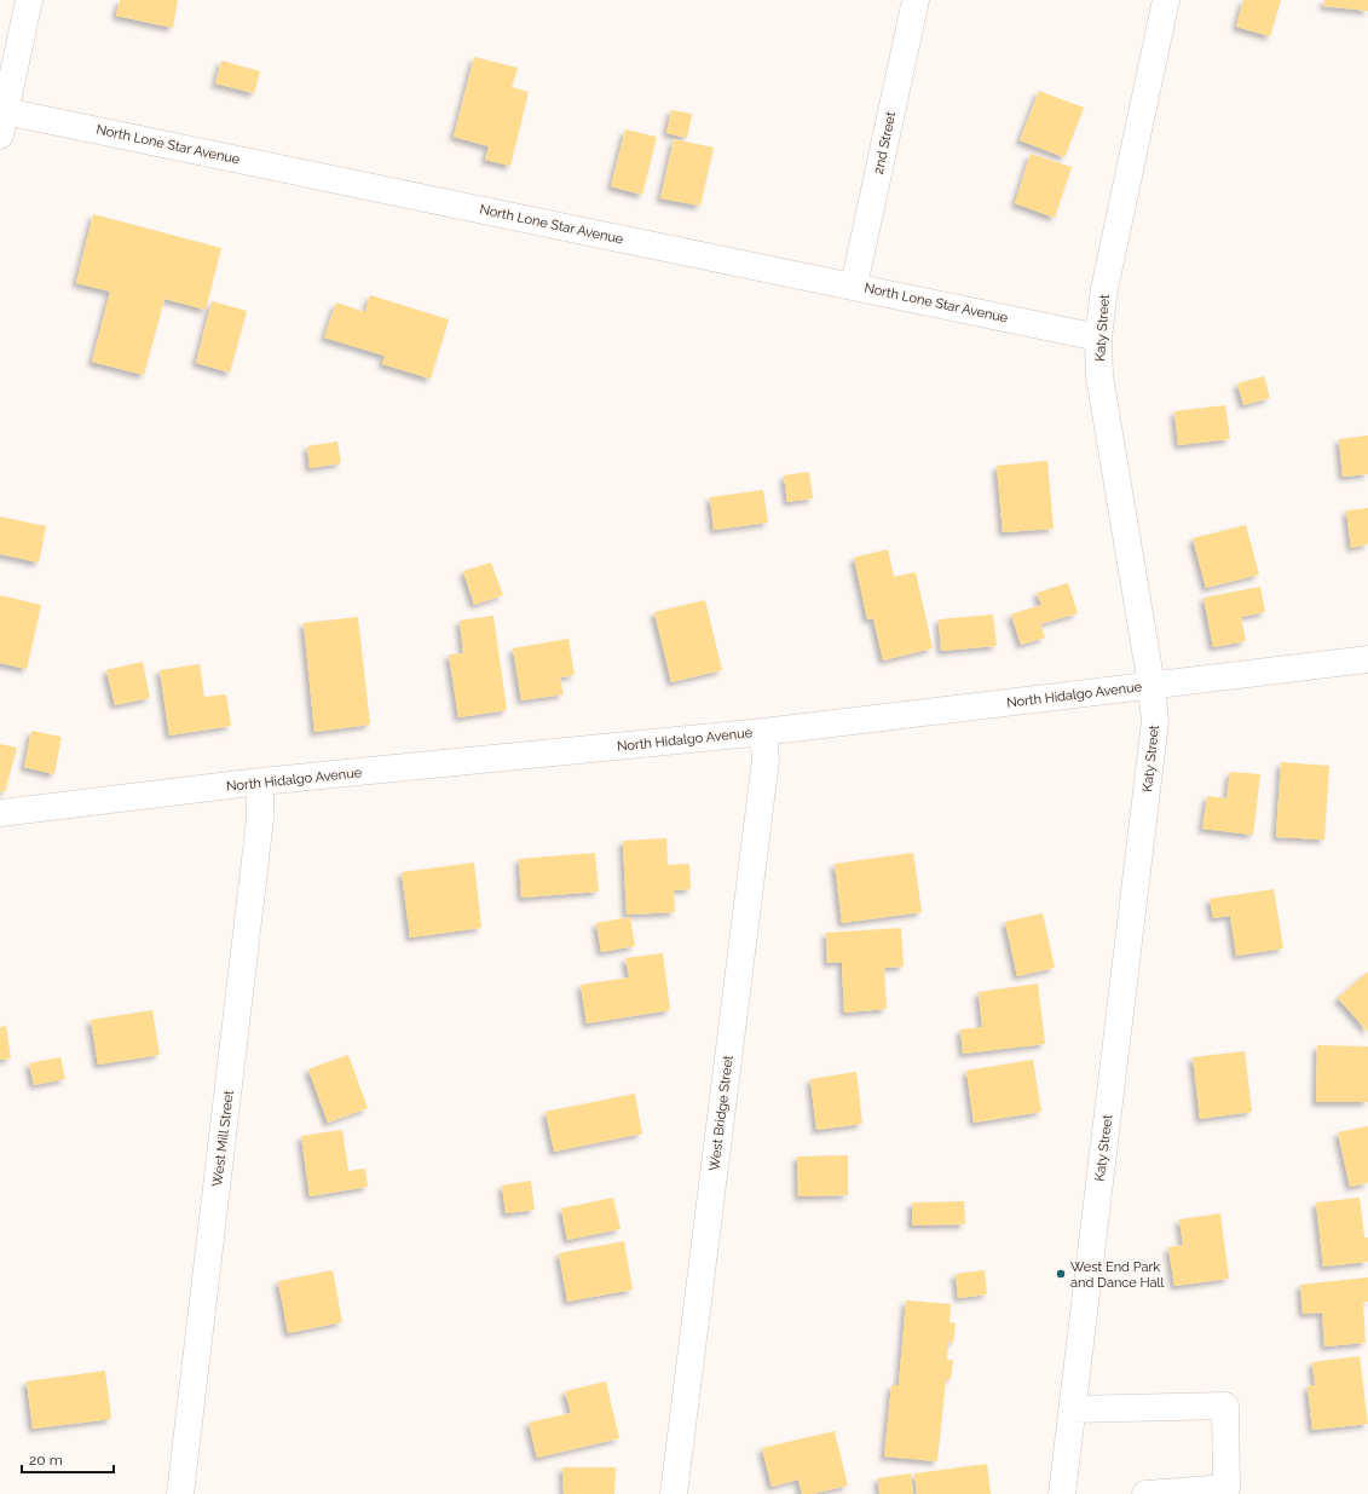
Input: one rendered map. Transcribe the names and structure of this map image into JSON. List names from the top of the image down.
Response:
{
  "streets": {
    "street": [
      "2nd Street",
      "North Lone Star Avenue",
      "Katy Street",
      "North Hidalgo Avenue",
      "West Bridge Street",
      "West Mill Street"
    ]
  },
  "crossings": [
    ["2nd Street", "North Lone Star Avenue"],
    ["North Lone Star Avenue", "Katy Street"],
    ["Katy Street", "North Hidalgo Avenue"],
    ["North Hidalgo Avenue", "West Bridge Street"],
    ["North Hidalgo Avenue", "West Mill Street"]
  ],
  "places": ["West End Park and Dance Hall"],
  "scale_bar": "20 m"
}
